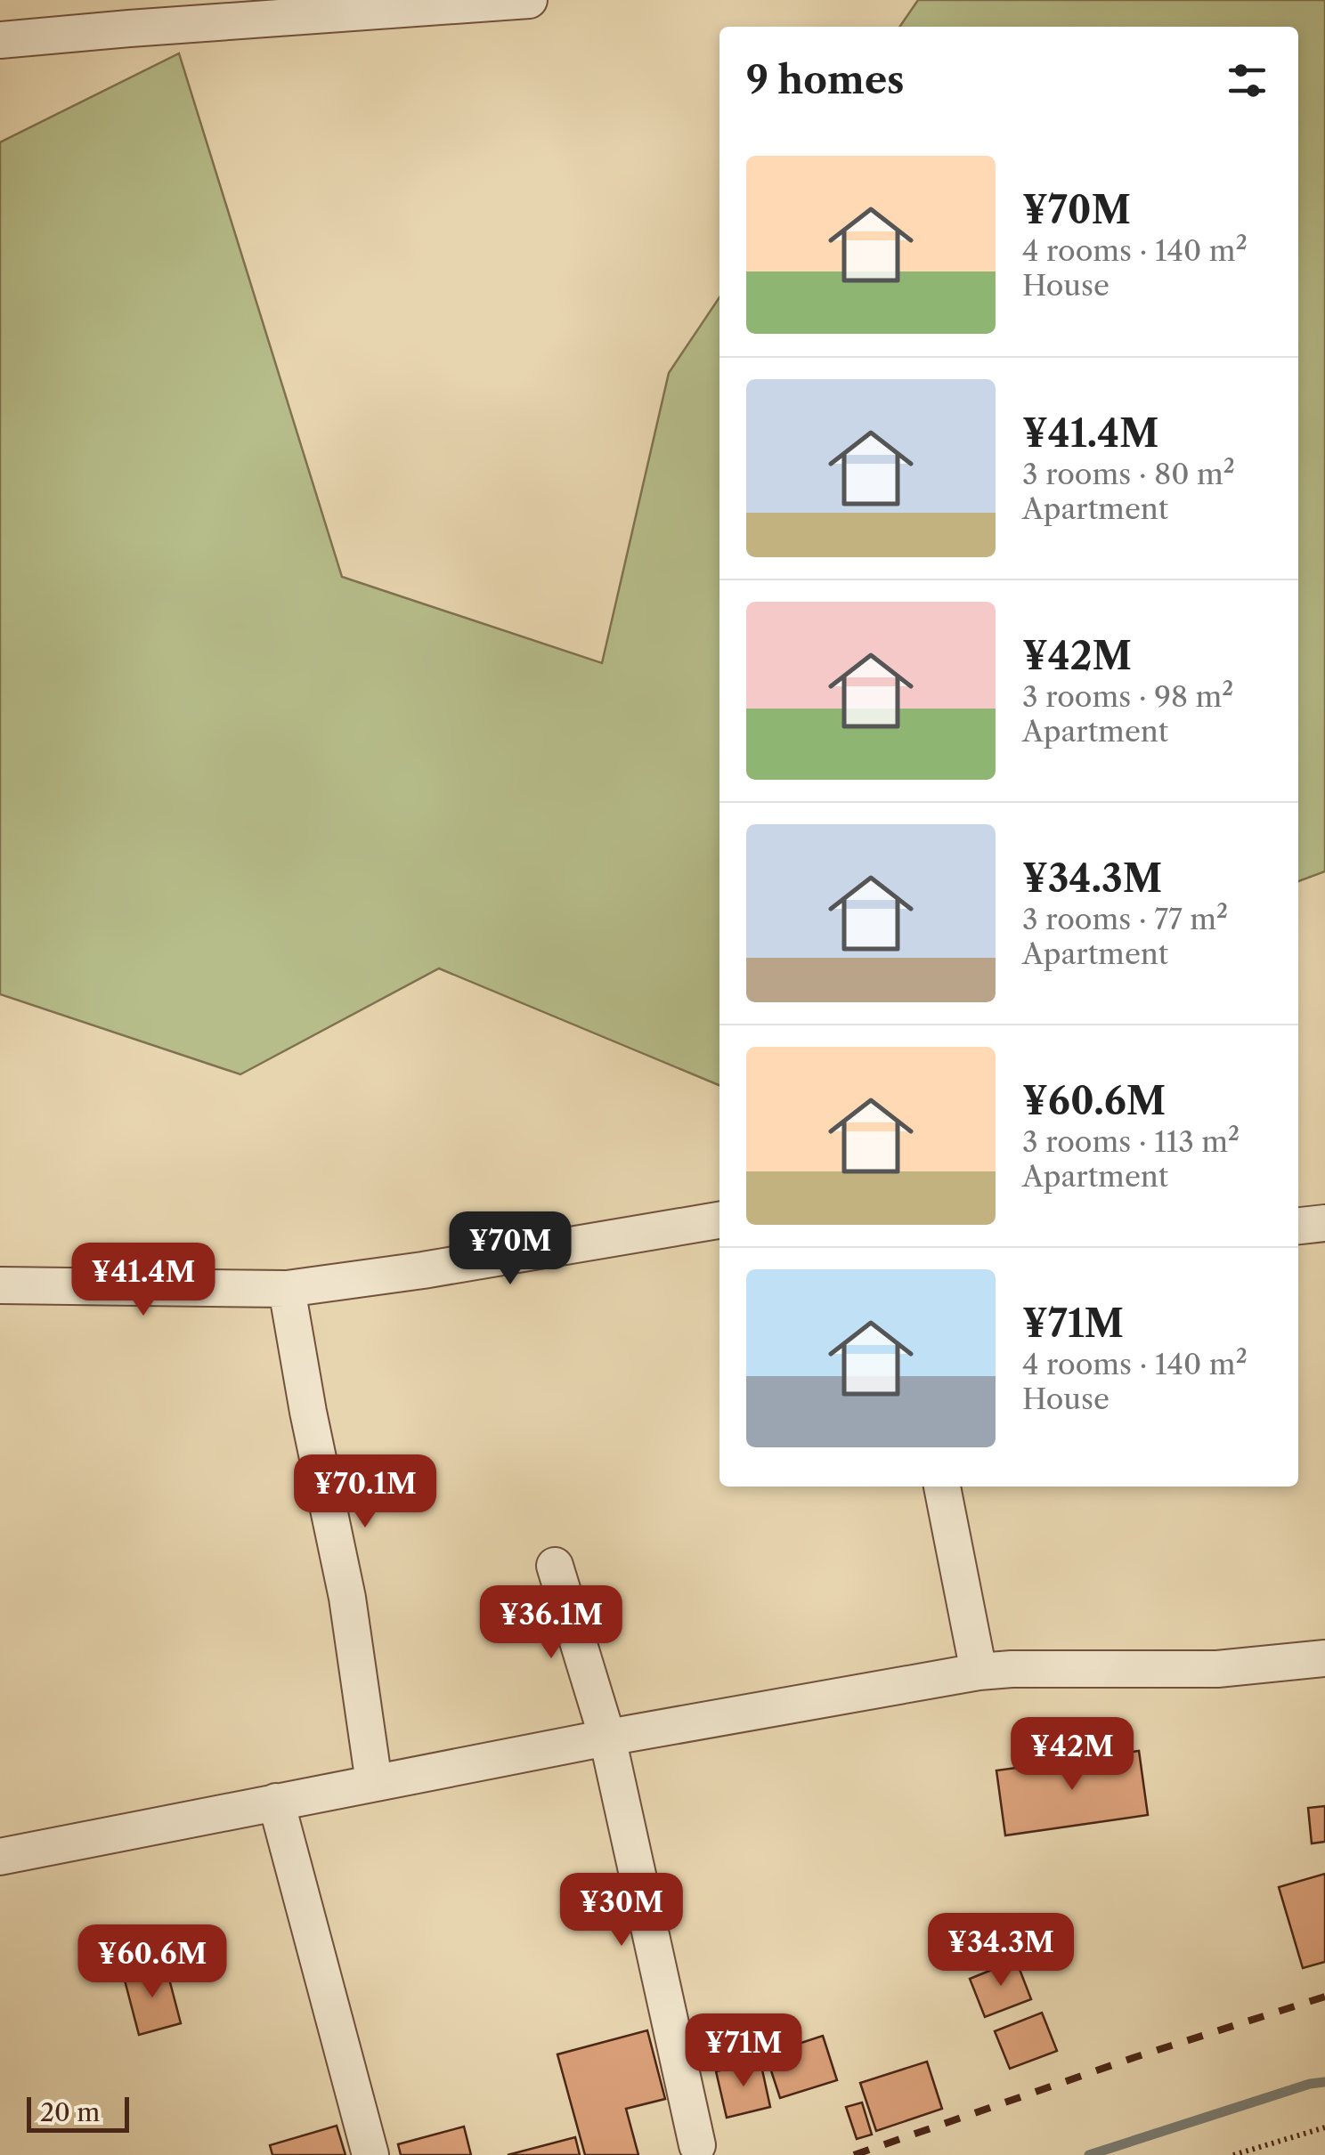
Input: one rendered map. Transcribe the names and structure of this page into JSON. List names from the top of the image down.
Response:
{
  "scale_bar": "20 m",
  "page": {
    "heading": "9 homes",
    "list": [
      {
        "name": "¥70M",
        "note": "4 rooms · 140 m² · House"
      },
      {
        "name": "¥41.4M",
        "note": "3 rooms · 80 m² · Apartment"
      },
      {
        "name": "¥42M",
        "note": "3 rooms · 98 m² · Apartment"
      },
      {
        "name": "¥34.3M",
        "note": "3 rooms · 77 m² · Apartment"
      },
      {
        "name": "¥60.6M",
        "note": "3 rooms · 113 m² · Apartment"
      },
      {
        "name": "¥71M",
        "note": "4 rooms · 140 m² · House"
      }
    ],
    "price": [
      "¥70M",
      "¥41.4M",
      "¥70.1M",
      "¥36.1M",
      "¥42M",
      "¥30M",
      "¥34.3M",
      "¥60.6M",
      "¥71M"
    ],
    "scale": "20 m"
  }
}
